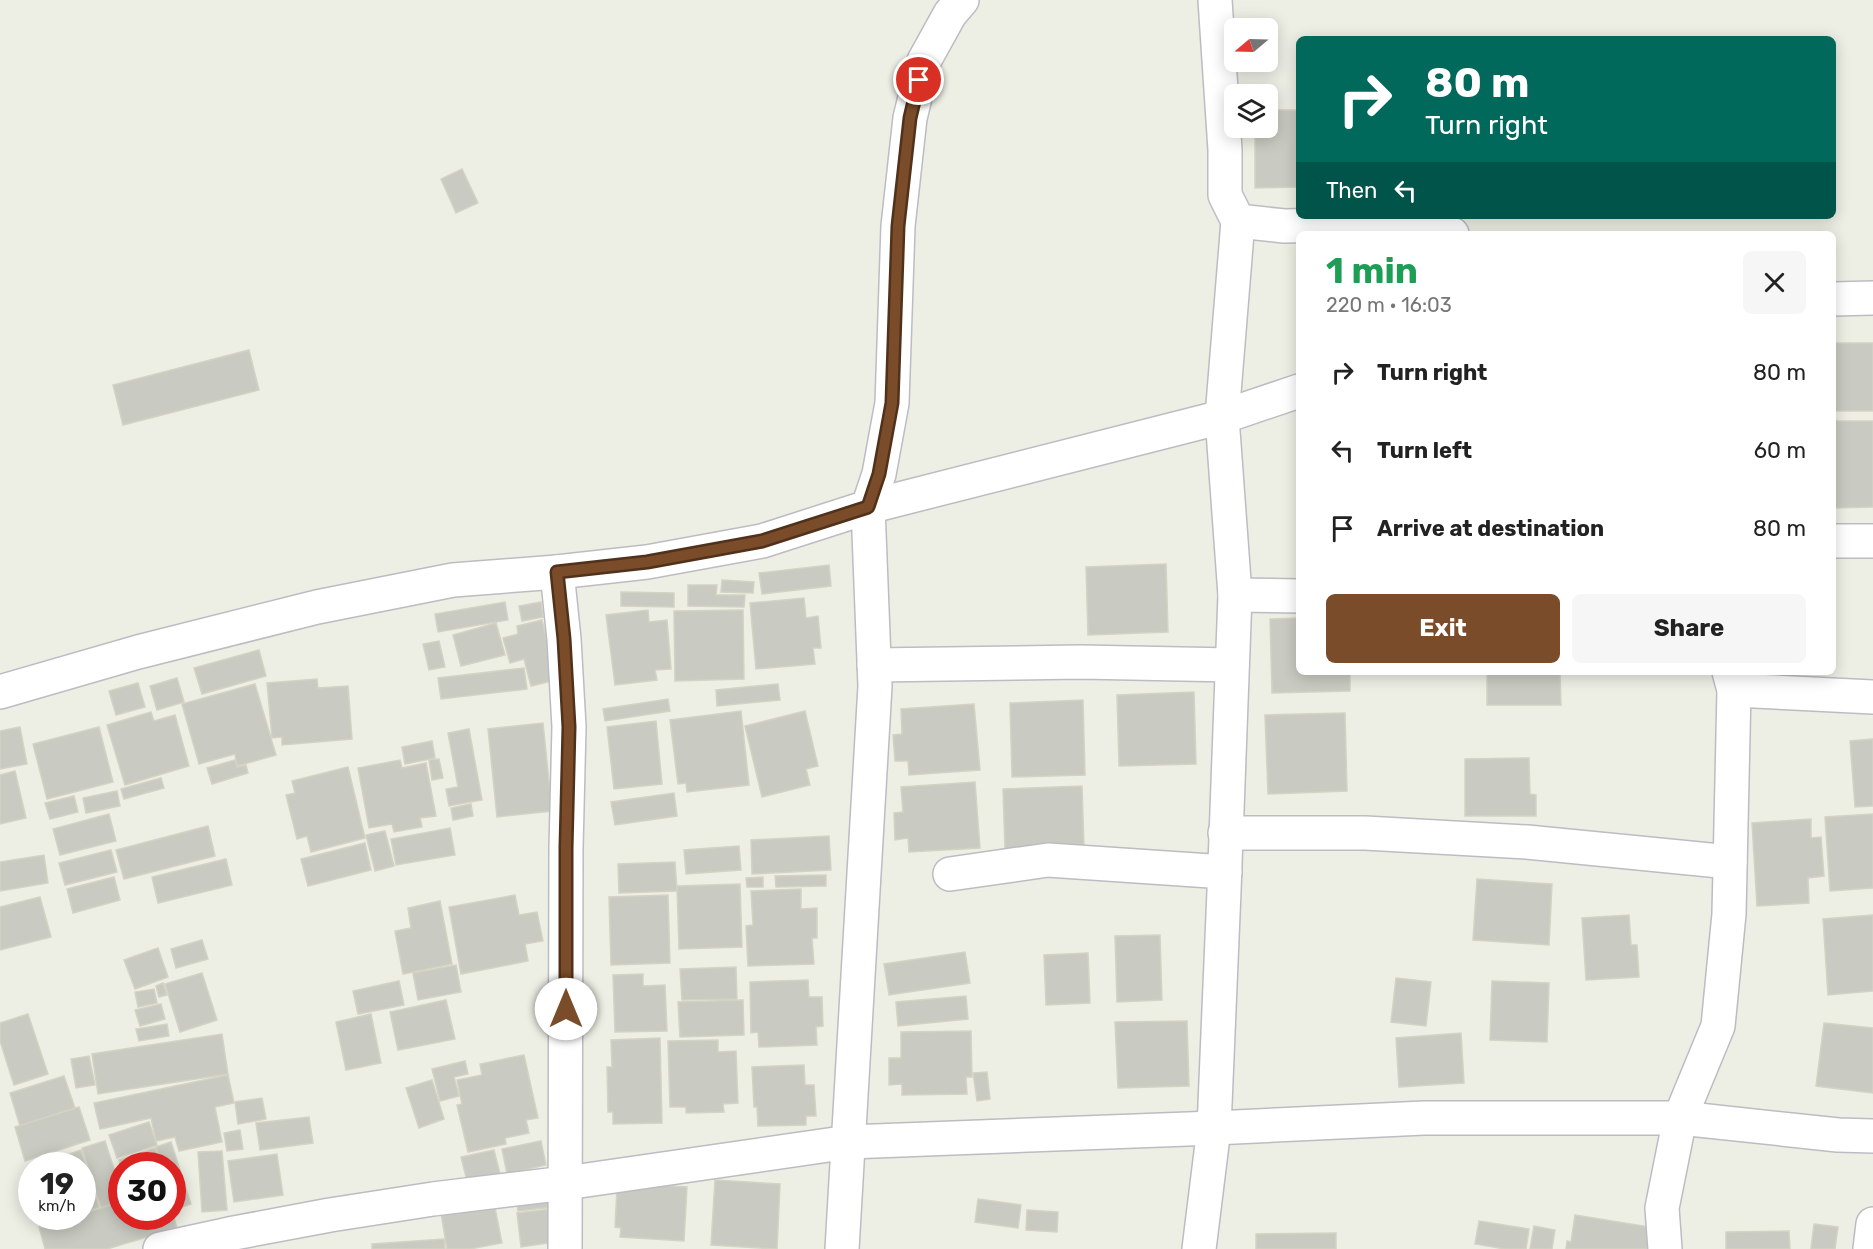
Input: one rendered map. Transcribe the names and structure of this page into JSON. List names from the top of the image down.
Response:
{
  "north": "left",
  "page": {
    "turn": ["80 m", "Turn right"],
    "then": "Then",
    "heading": ["1 min", "220 m · 16:03"],
    "list": [
      {
        "name": "Turn right",
        "value": "80 m"
      },
      {
        "name": "Turn left",
        "value": "60 m"
      },
      {
        "name": "Arrive at destination",
        "value": "80 m"
      }
    ],
    "buttons": ["Exit", "Share"],
    "speed": "19 km/h",
    "limit": "30"
  }
}
